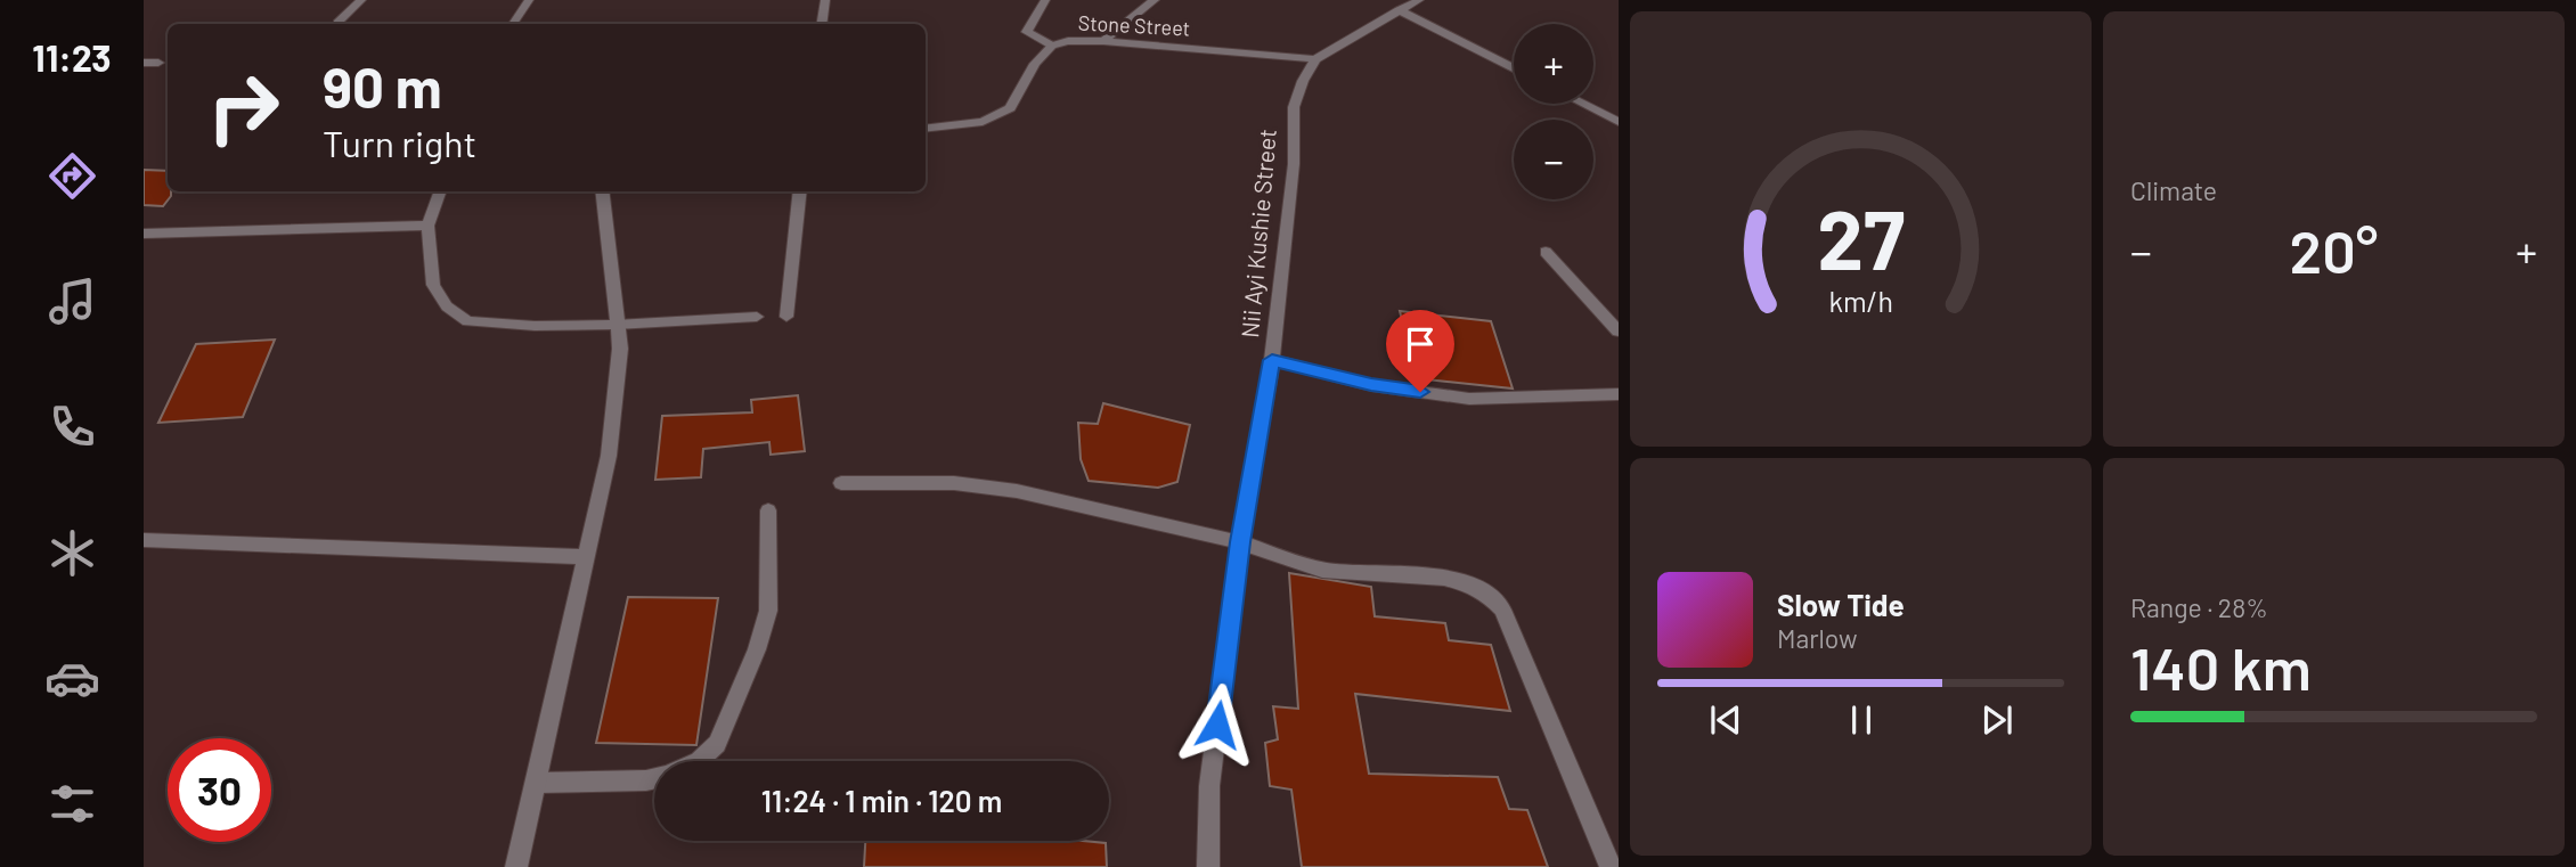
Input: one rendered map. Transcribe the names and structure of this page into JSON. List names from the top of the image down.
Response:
{
  "streets": {
    "street": ["Stone Street", "Nii Ayi Kushie Street"]
  },
  "crossings": [
    ["Stone Street", "Nii Ayi Kushie Street"]
  ],
  "page": {
    "tabs": "11:23",
    "tile": [
      "Climate",
      ["Range · 28%", "140 km"]
    ],
    "map_buttons": ["+", "−"],
    "turn": ["90 m", "Turn right"],
    "heat": ["−", "20°", "+"],
    "song": ["Slow Tide", "Marlow"],
    "limit": "30",
    "trip": "11:24 · 1 min · 120 m",
    "gauge": ["27", "km/h"]
  }
}
